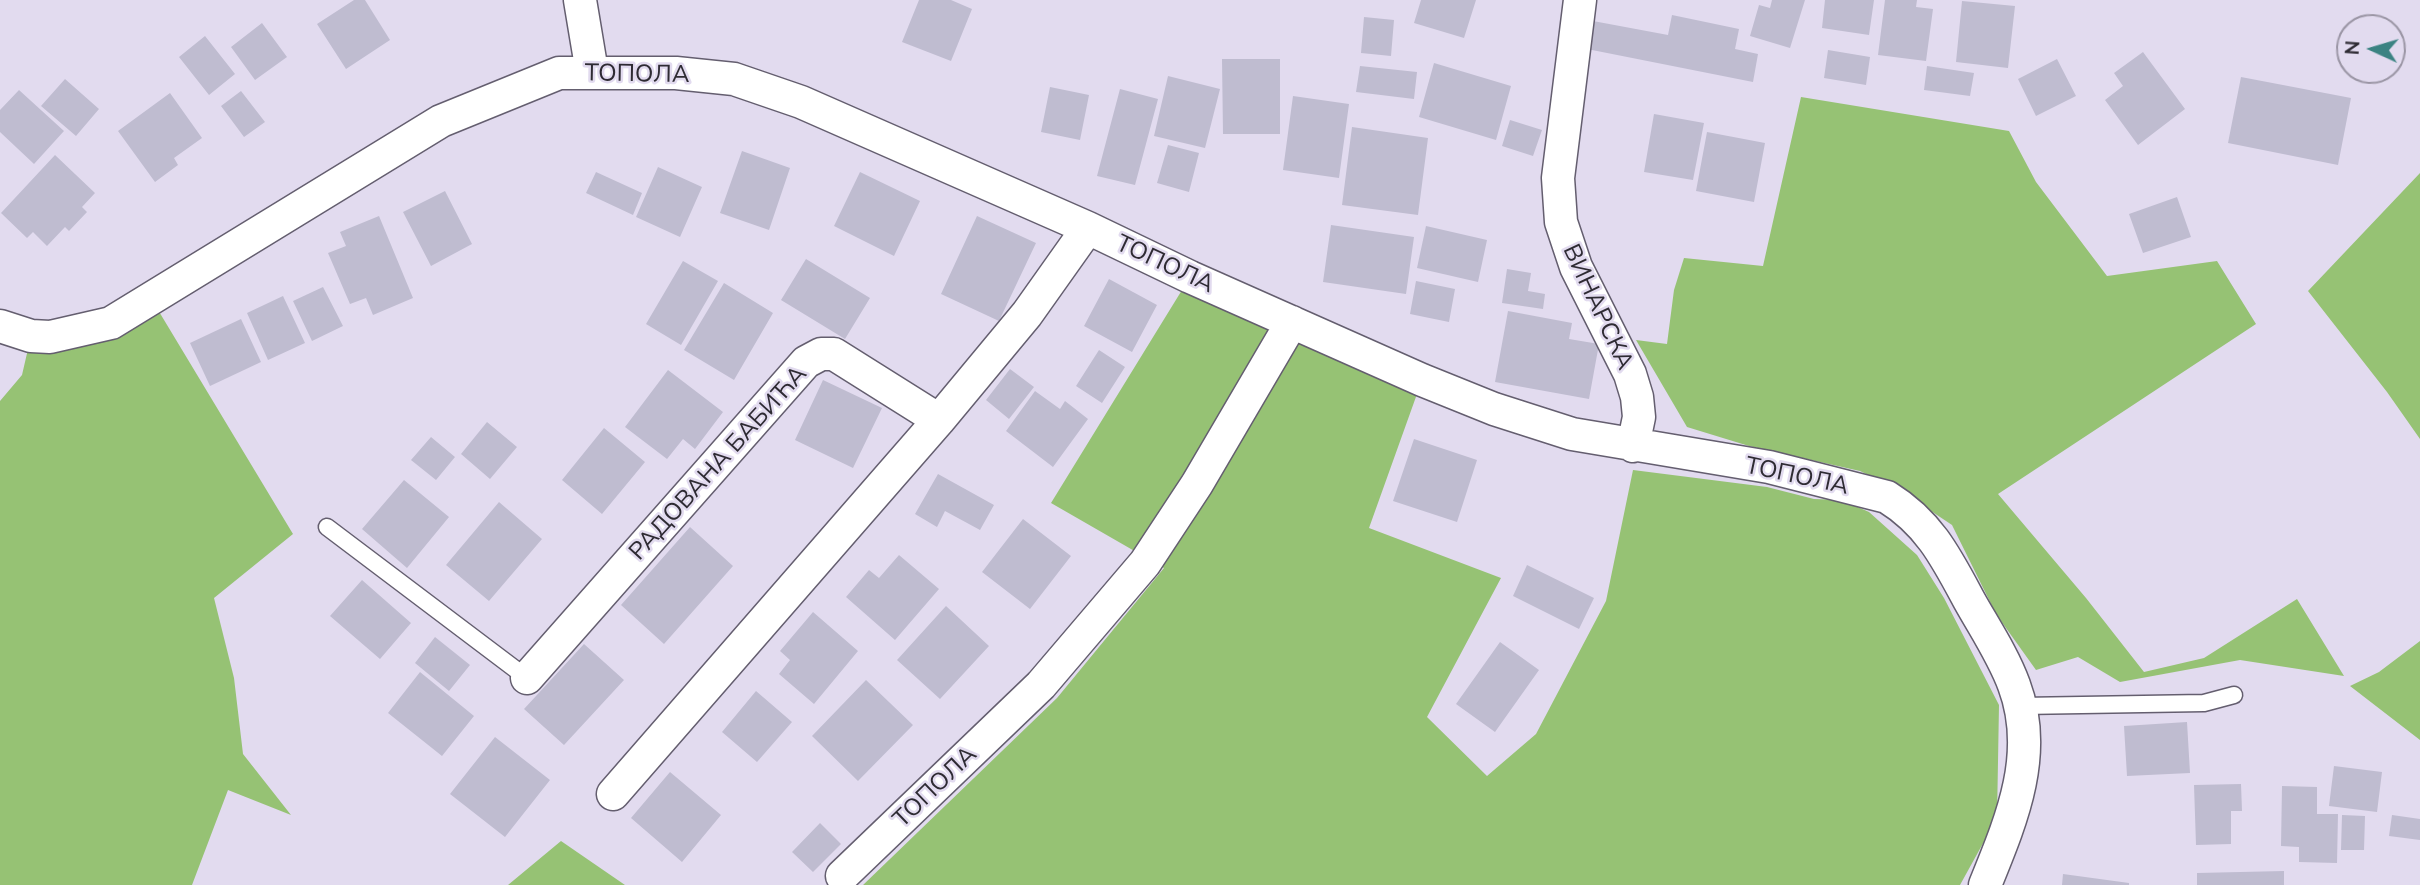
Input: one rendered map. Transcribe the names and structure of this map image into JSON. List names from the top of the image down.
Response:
{
  "streets": {
    "street": ["ТОПОЛА", "ВИНАРСКА", "РАДОВАНА БАБИЋА"]
  },
  "crossings": [
    ["ТОПОЛА", "ВИНАРСКА"]
  ],
  "north": "left"
}
